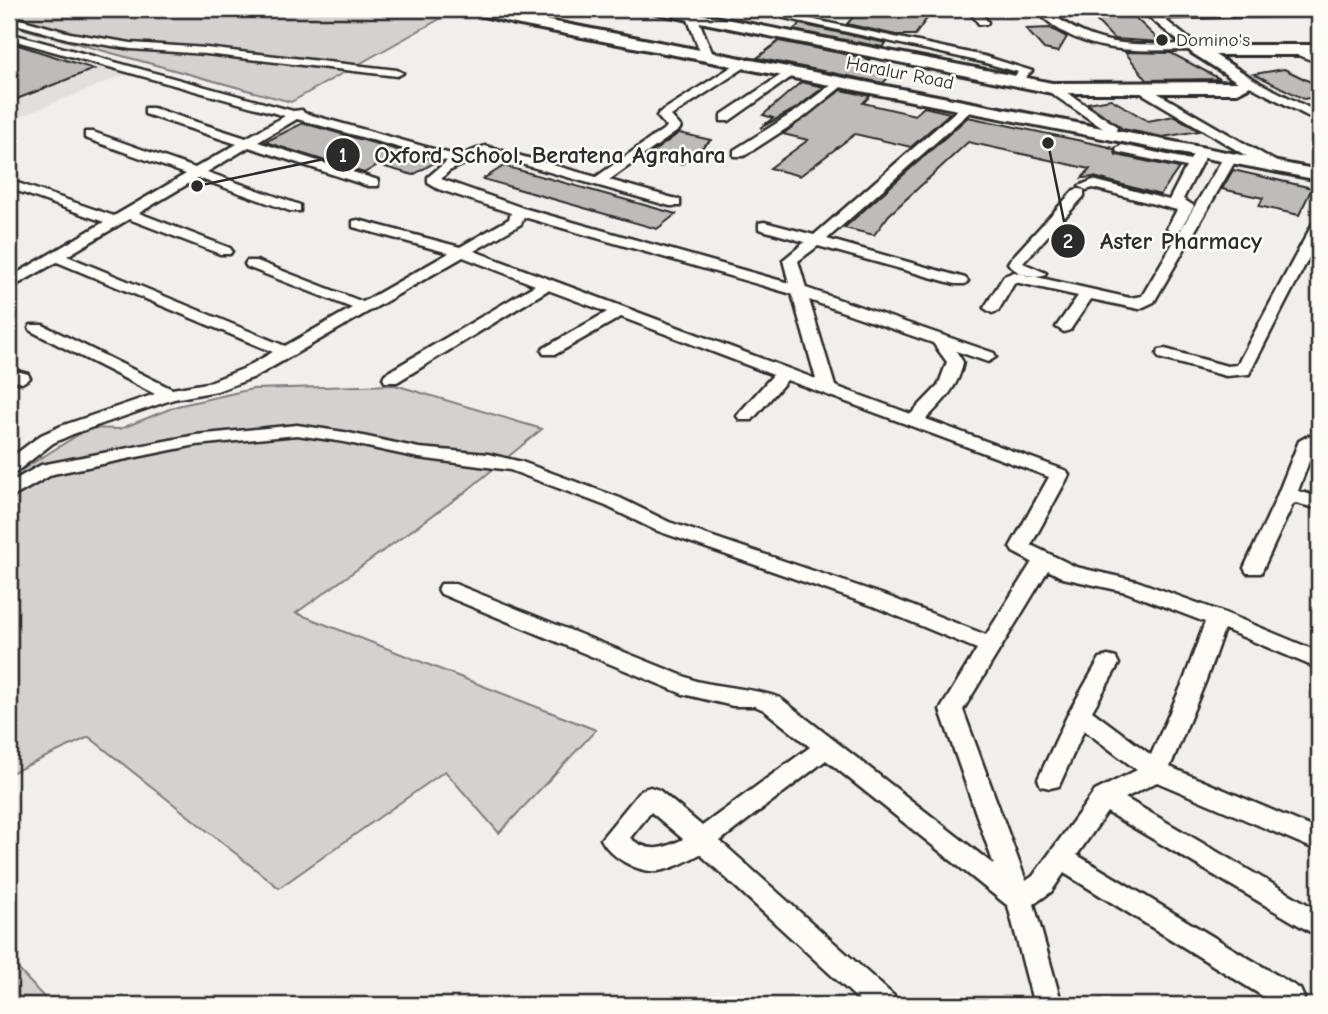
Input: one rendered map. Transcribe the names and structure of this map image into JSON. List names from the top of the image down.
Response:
{
  "streets": {
    "street": ["Haralur Road"]
  },
  "places": ["Domino's", "Aster Pharmacy", "Oxford School, Beratena Agrahara"]
}
